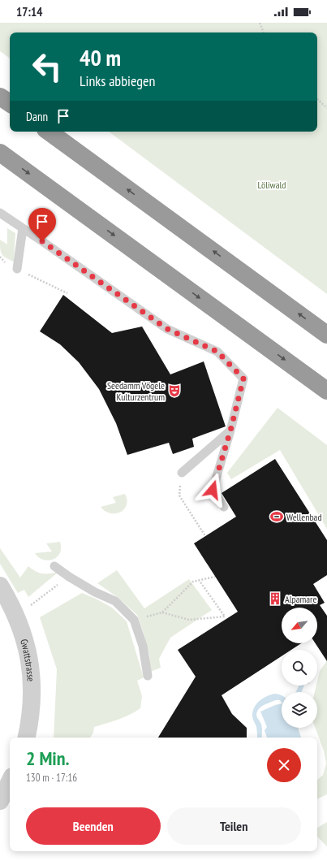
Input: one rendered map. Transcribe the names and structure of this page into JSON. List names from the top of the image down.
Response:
{
  "streets": {
    "street": ["Gwattstrasse"]
  },
  "parks": ["Löliwald"],
  "places": {
    "theatre": ["Seedamm Vögele Kulturzentrum"],
    "sports": ["Wellenbad"],
    "building": ["Alpamare"]
  },
  "north": "bottom left",
  "page": {
    "status": "17:14",
    "turn": ["40 m", "Links abbiegen"],
    "then": "Dann",
    "heading": ["2 Min.", "130 m · 17:16"],
    "buttons": ["Beenden", "Teilen"]
  }
}
